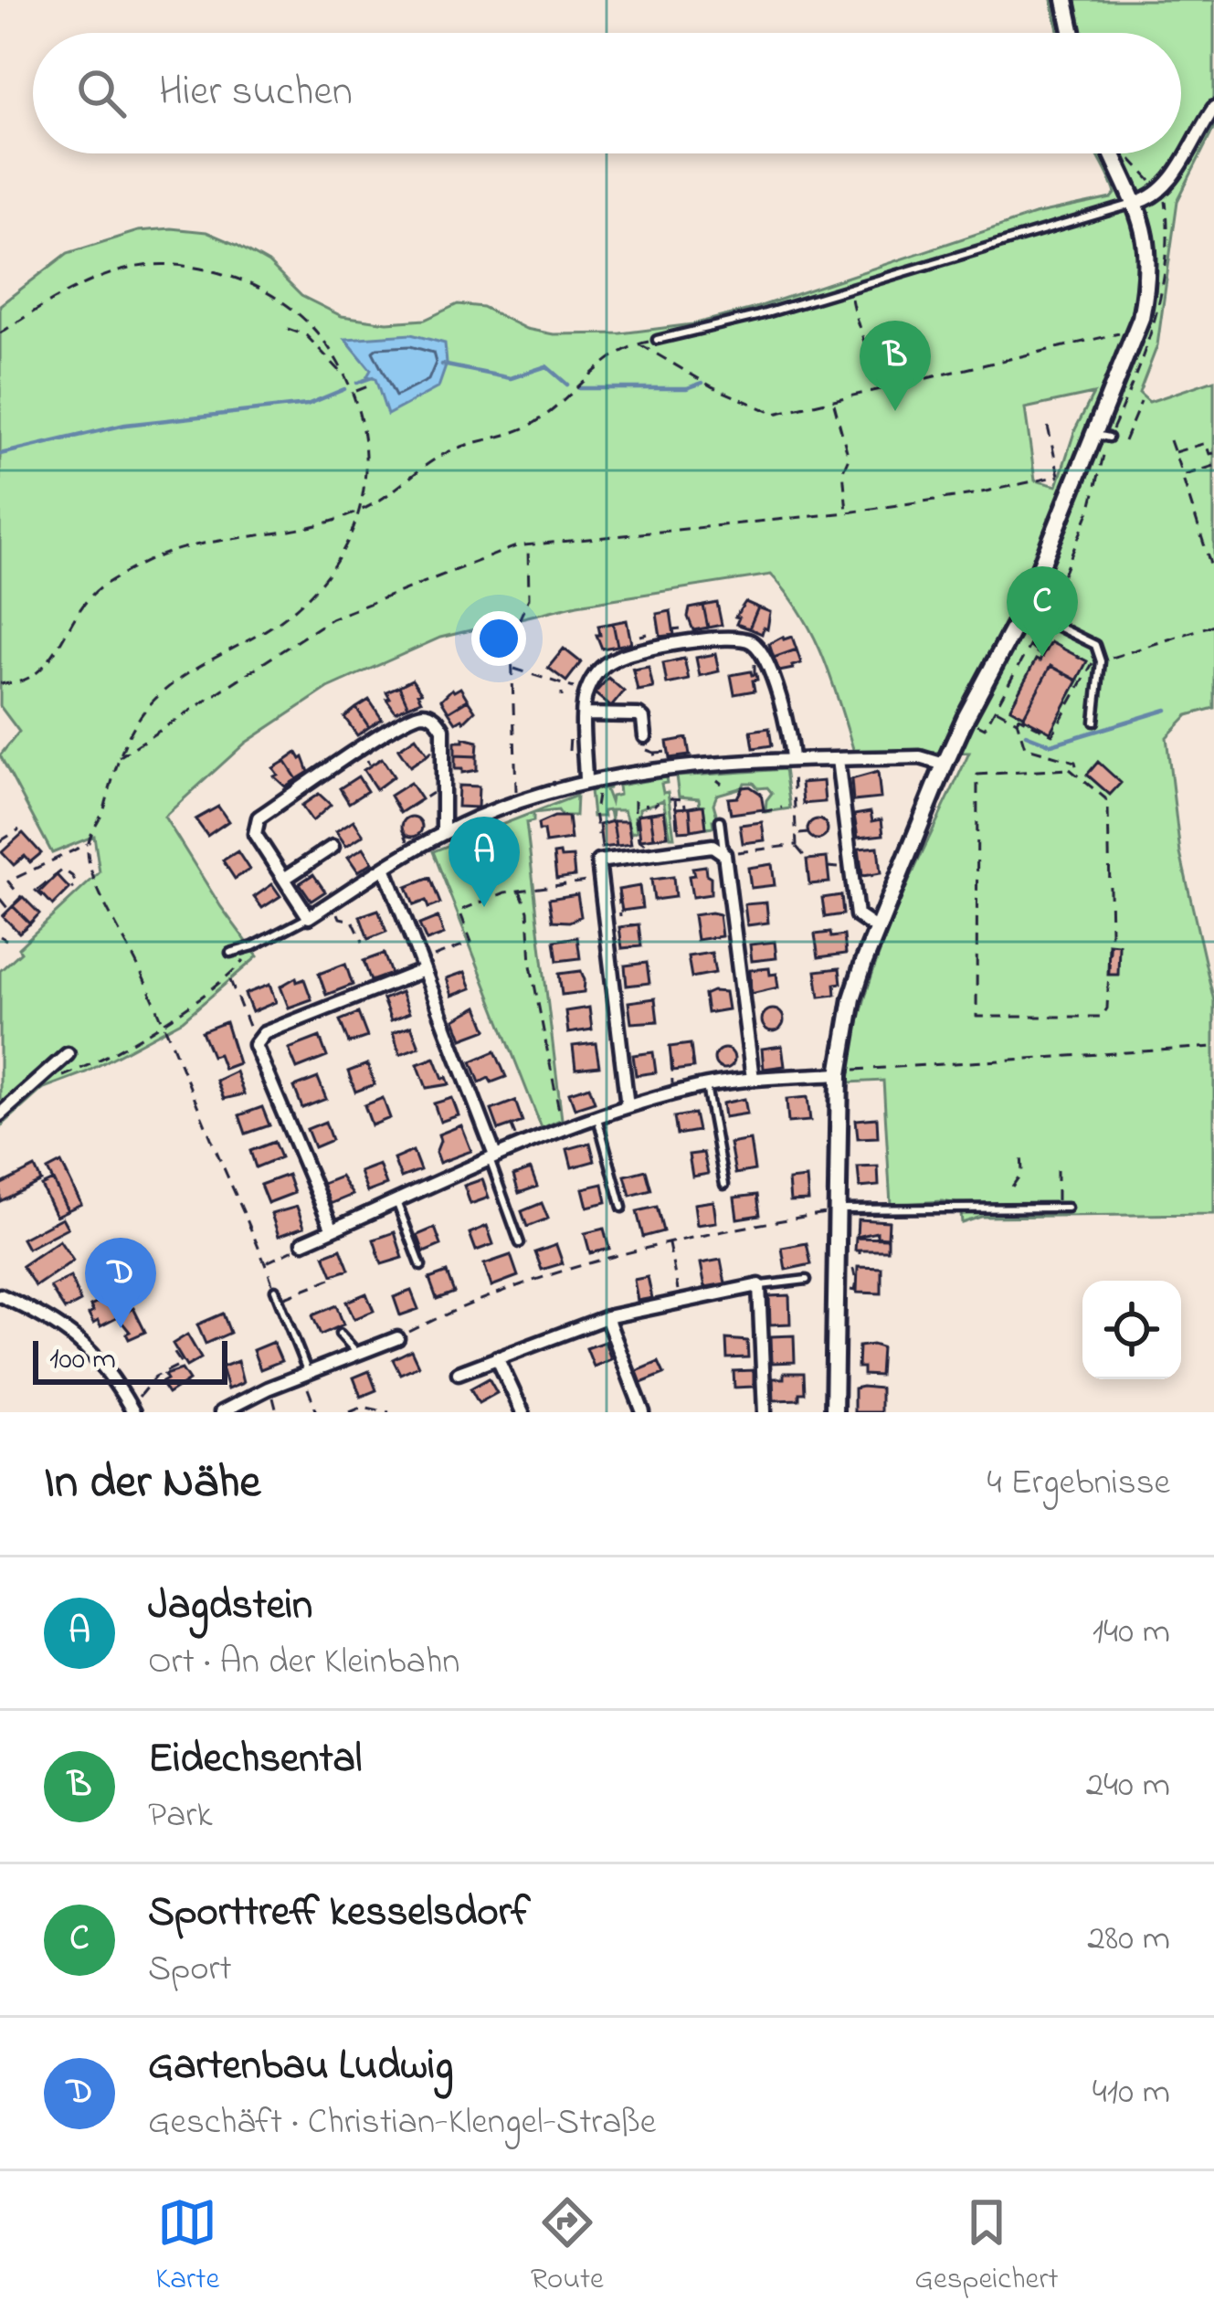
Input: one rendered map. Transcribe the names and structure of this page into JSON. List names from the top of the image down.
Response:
{
  "scale_bar": "100 m",
  "page": {
    "search": "Hier suchen",
    "pins": [
      "B",
      "C",
      "A",
      "D"
    ],
    "scale": "100 m",
    "heading": ["In der Nähe", "4 Ergebnisse"],
    "list": [
      {
        "mark": "A",
        "name": "Jagdstein",
        "note": "Ort · An der Kleinbahn",
        "value": "140 m"
      },
      {
        "mark": "B",
        "name": "Eidechsental",
        "note": "Park",
        "value": "240 m"
      },
      {
        "mark": "C",
        "name": "Sporttreff kesselsdorf",
        "note": "Sport",
        "value": "280 m"
      },
      {
        "mark": "D",
        "name": "Gartenbau Ludwig",
        "note": "Geschäft · Christian-Klengel-Straße",
        "value": "410 m"
      }
    ],
    "nav": ["Karte", "Route", "Gespeichert"]
  }
}
